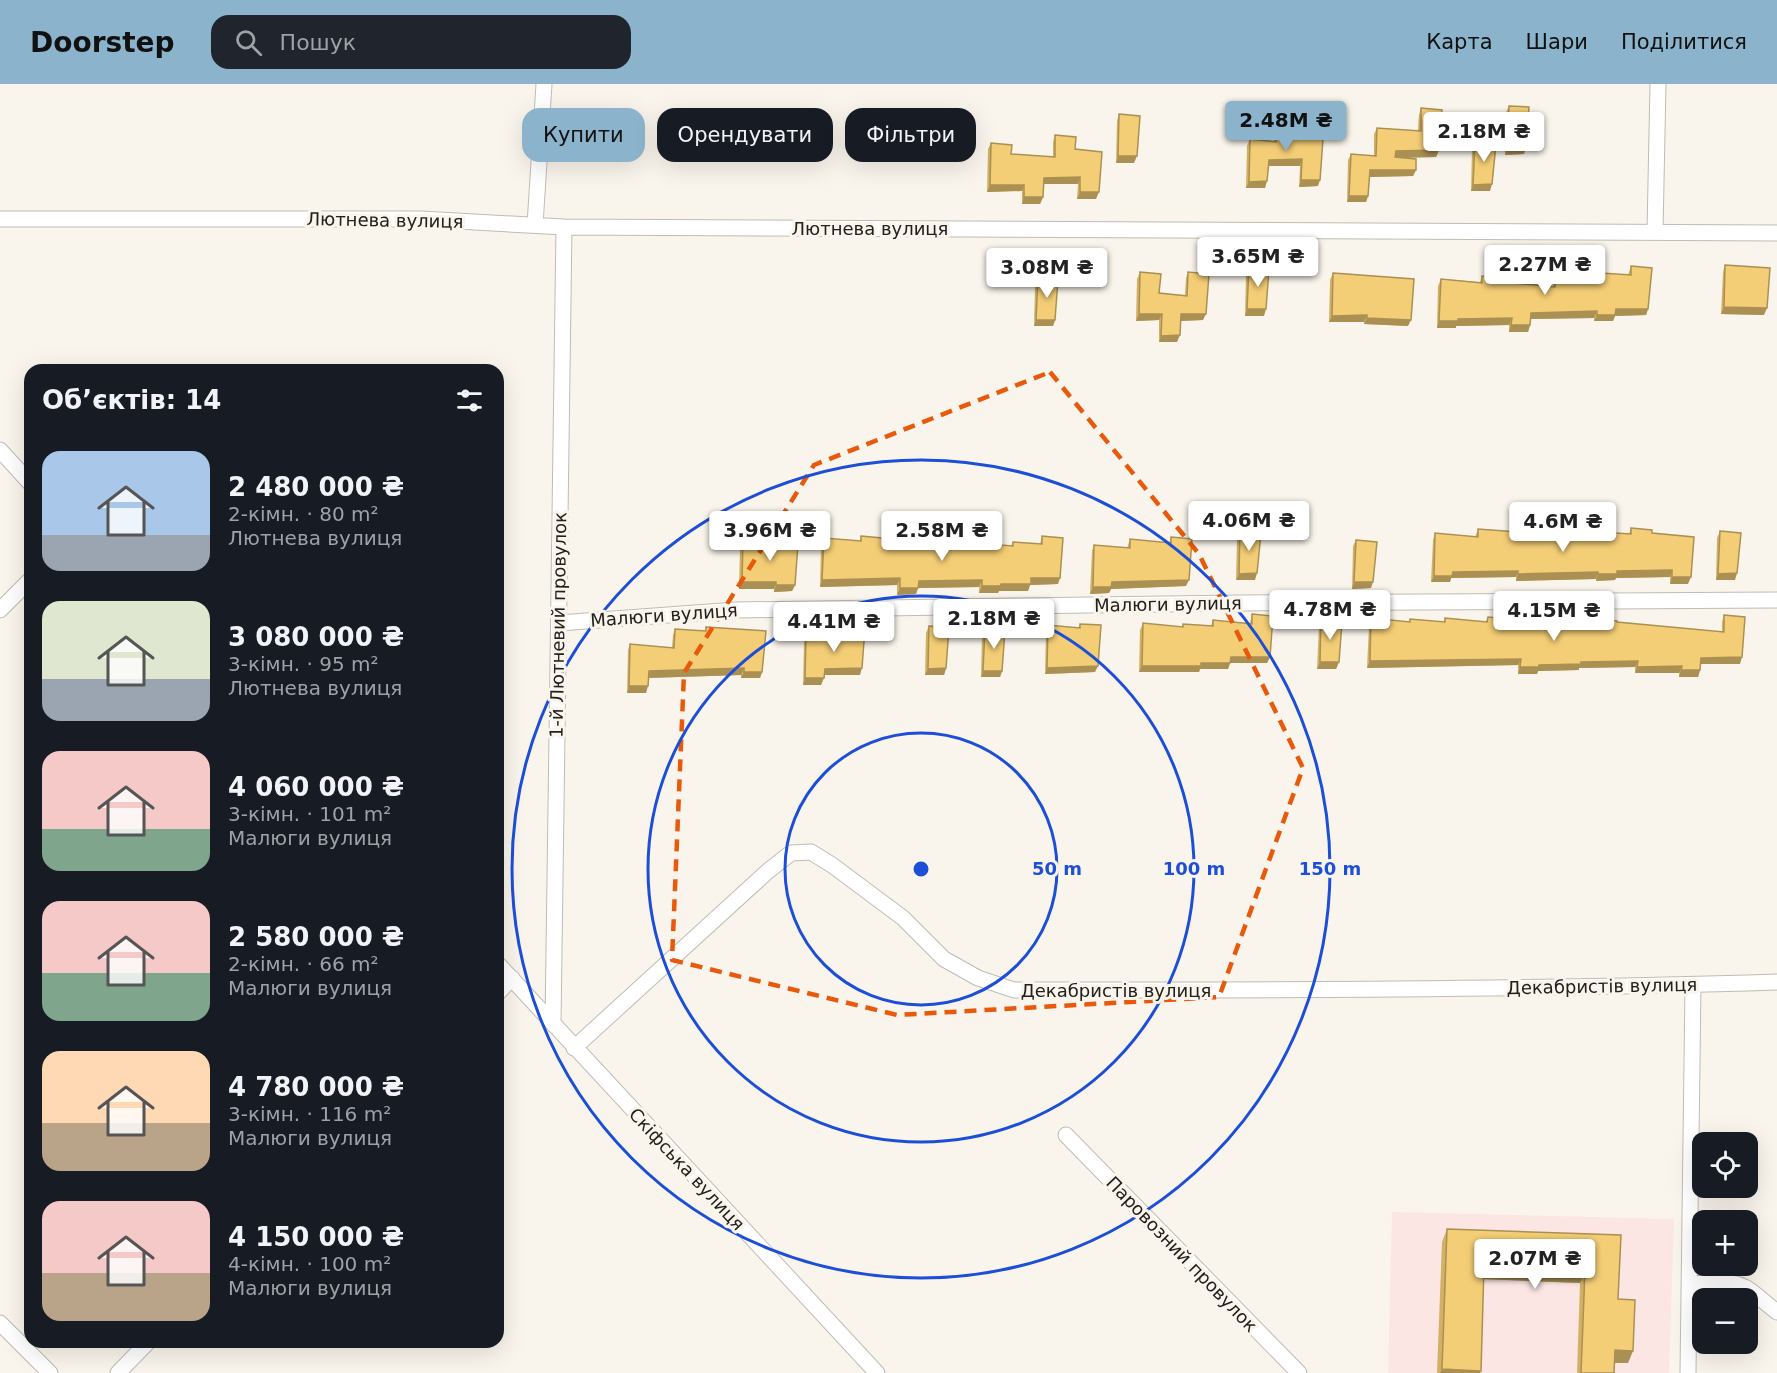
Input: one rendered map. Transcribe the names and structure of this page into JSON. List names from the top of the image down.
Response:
{
  "streets": {
    "street": [
      "Лютнева вулиця",
      "Малюги вулиця",
      "1-й Лютневий провулок",
      "Декабристів вулиця",
      "Скіфська вулиця",
      "Паровозний провулок"
    ]
  },
  "crossings": [
    ["Лютнева вулиця", "1-й Лютневий провулок"],
    ["Малюги вулиця", "1-й Лютневий провулок"],
    ["1-й Лютневий провулок", "Скіфська вулиця"],
    ["Декабристів вулиця", "Скіфська вулиця"]
  ],
  "page": {
    "header": "Doorstep",
    "search": "Пошук",
    "nav": ["Карта", "Шари", "Поділитися"],
    "price": [
      "2.48M ₴",
      "2.18M ₴",
      "3.65M ₴",
      "2.27M ₴",
      "3.08M ₴",
      "4.06M ₴",
      "4.6M ₴",
      "3.96M ₴",
      "2.58M ₴",
      "4.78M ₴",
      "4.15M ₴",
      "2.18M ₴",
      "4.41M ₴",
      "2.07M ₴"
    ],
    "chip": ["Купити", "Орендувати", "Фільтри"],
    "heading": "Об’єктів: 14",
    "list": [
      {
        "name": "2 480 000 ₴",
        "note": "2-кімн. · 80 m² · Лютнева вулиця"
      },
      {
        "name": "3 080 000 ₴",
        "note": "3-кімн. · 95 m² · Лютнева вулиця"
      },
      {
        "name": "4 060 000 ₴",
        "note": "3-кімн. · 101 m² · Малюги вулиця"
      },
      {
        "name": "2 580 000 ₴",
        "note": "2-кімн. · 66 m² · Малюги вулиця"
      },
      {
        "name": "4 780 000 ₴",
        "note": "3-кімн. · 116 m² · Малюги вулиця"
      },
      {
        "name": "4 150 000 ₴",
        "note": "4-кімн. · 100 m² · Малюги вулиця"
      }
    ],
    "map_buttons": ["+", "−"]
  },
  "rings": ["50 m", "100 m", "150 m"]
}
